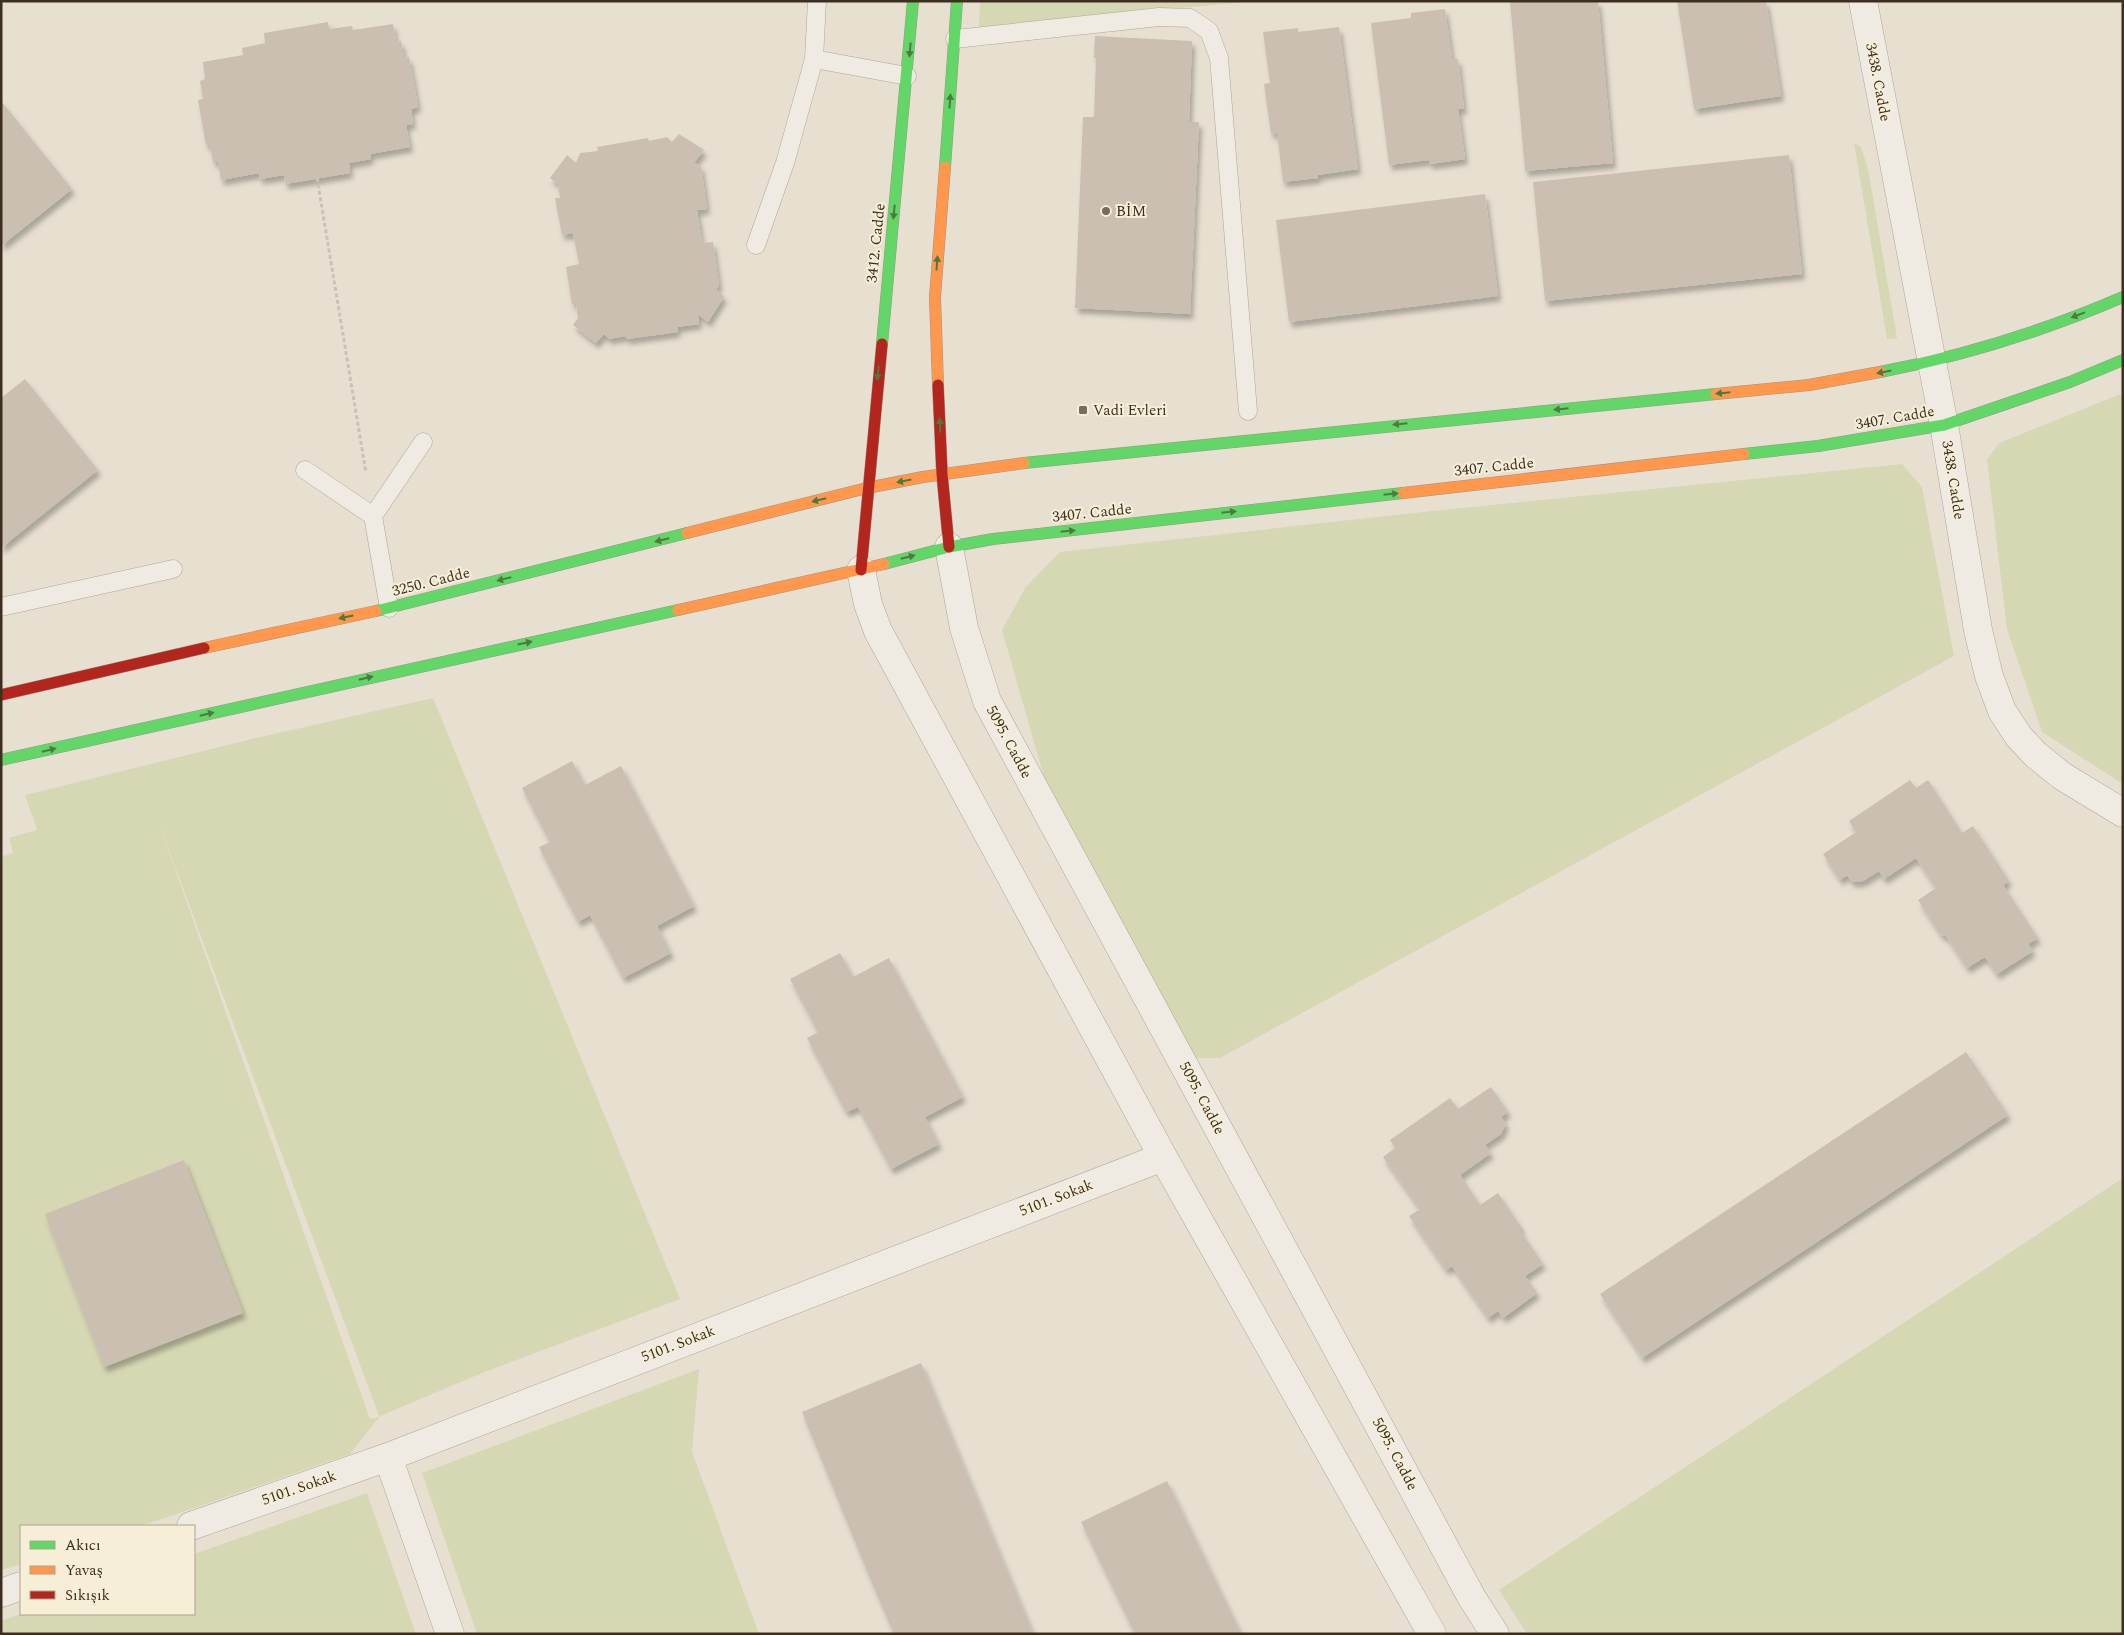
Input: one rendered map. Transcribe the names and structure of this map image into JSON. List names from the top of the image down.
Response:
{
  "streets": {
    "street": [
      "3438. Cadde",
      "3412. Cadde",
      "3407. Cadde",
      "3250. Cadde",
      "5095. Cadde",
      "5101. Sokak"
    ]
  },
  "crossings": [
    ["3438. Cadde", "3407. Cadde"],
    ["3412. Cadde", "3407. Cadde"],
    ["3412. Cadde", "3250. Cadde"],
    ["3407. Cadde", "5095. Cadde"]
  ],
  "places": {
    "other": ["BİM"],
    "transit": ["Vadi Evleri"]
  },
  "legend": ["Akıcı", "Yavaş", "Sıkışık"]
}
